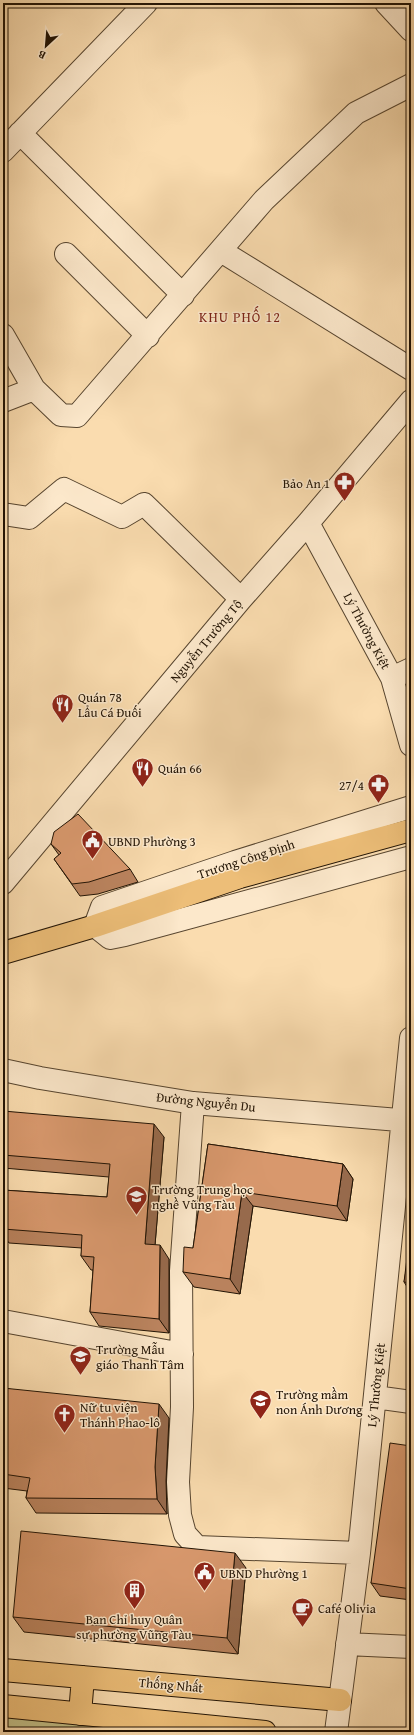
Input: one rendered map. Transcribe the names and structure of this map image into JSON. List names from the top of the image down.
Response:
{
  "streets": {
    "main road": ["Trương Công Định", "Thống Nhất"],
    "street": ["Lý Thường Kiệt", "Nguyễn Trường Tộ", "Đường Nguyễn Du"]
  },
  "crossings": [
    ["Lý Thường Kiệt", "Nguyễn Trường Tộ"],
    ["Lý Thường Kiệt", "Đường Nguyễn Du"],
    ["Lý Thường Kiệt", "Thống Nhất"]
  ],
  "districts": ["KHU PHỐ 12"],
  "places": {
    "pharmacy": ["Bảo An 1", "27/4"],
    "restaurant": ["Quán 78 Lẩu Cá Đuối", "Quán 66"],
    "public building": ["UBND Phường 3", "UBND Phường 1"],
    "school or university": ["Trường Trung học nghề Vũng Tàu", "Trường Mẫu giáo Thanh Tâm", "Trường mầm non Ánh Dương"],
    "church": ["Nữ tu viện Thánh Phao-lô"],
    "building": ["Ban Chỉ huy Quân sự phường Vũng Tàu"],
    "cafe": ["Café Olivia"]
  },
  "north": "bottom left"
}
